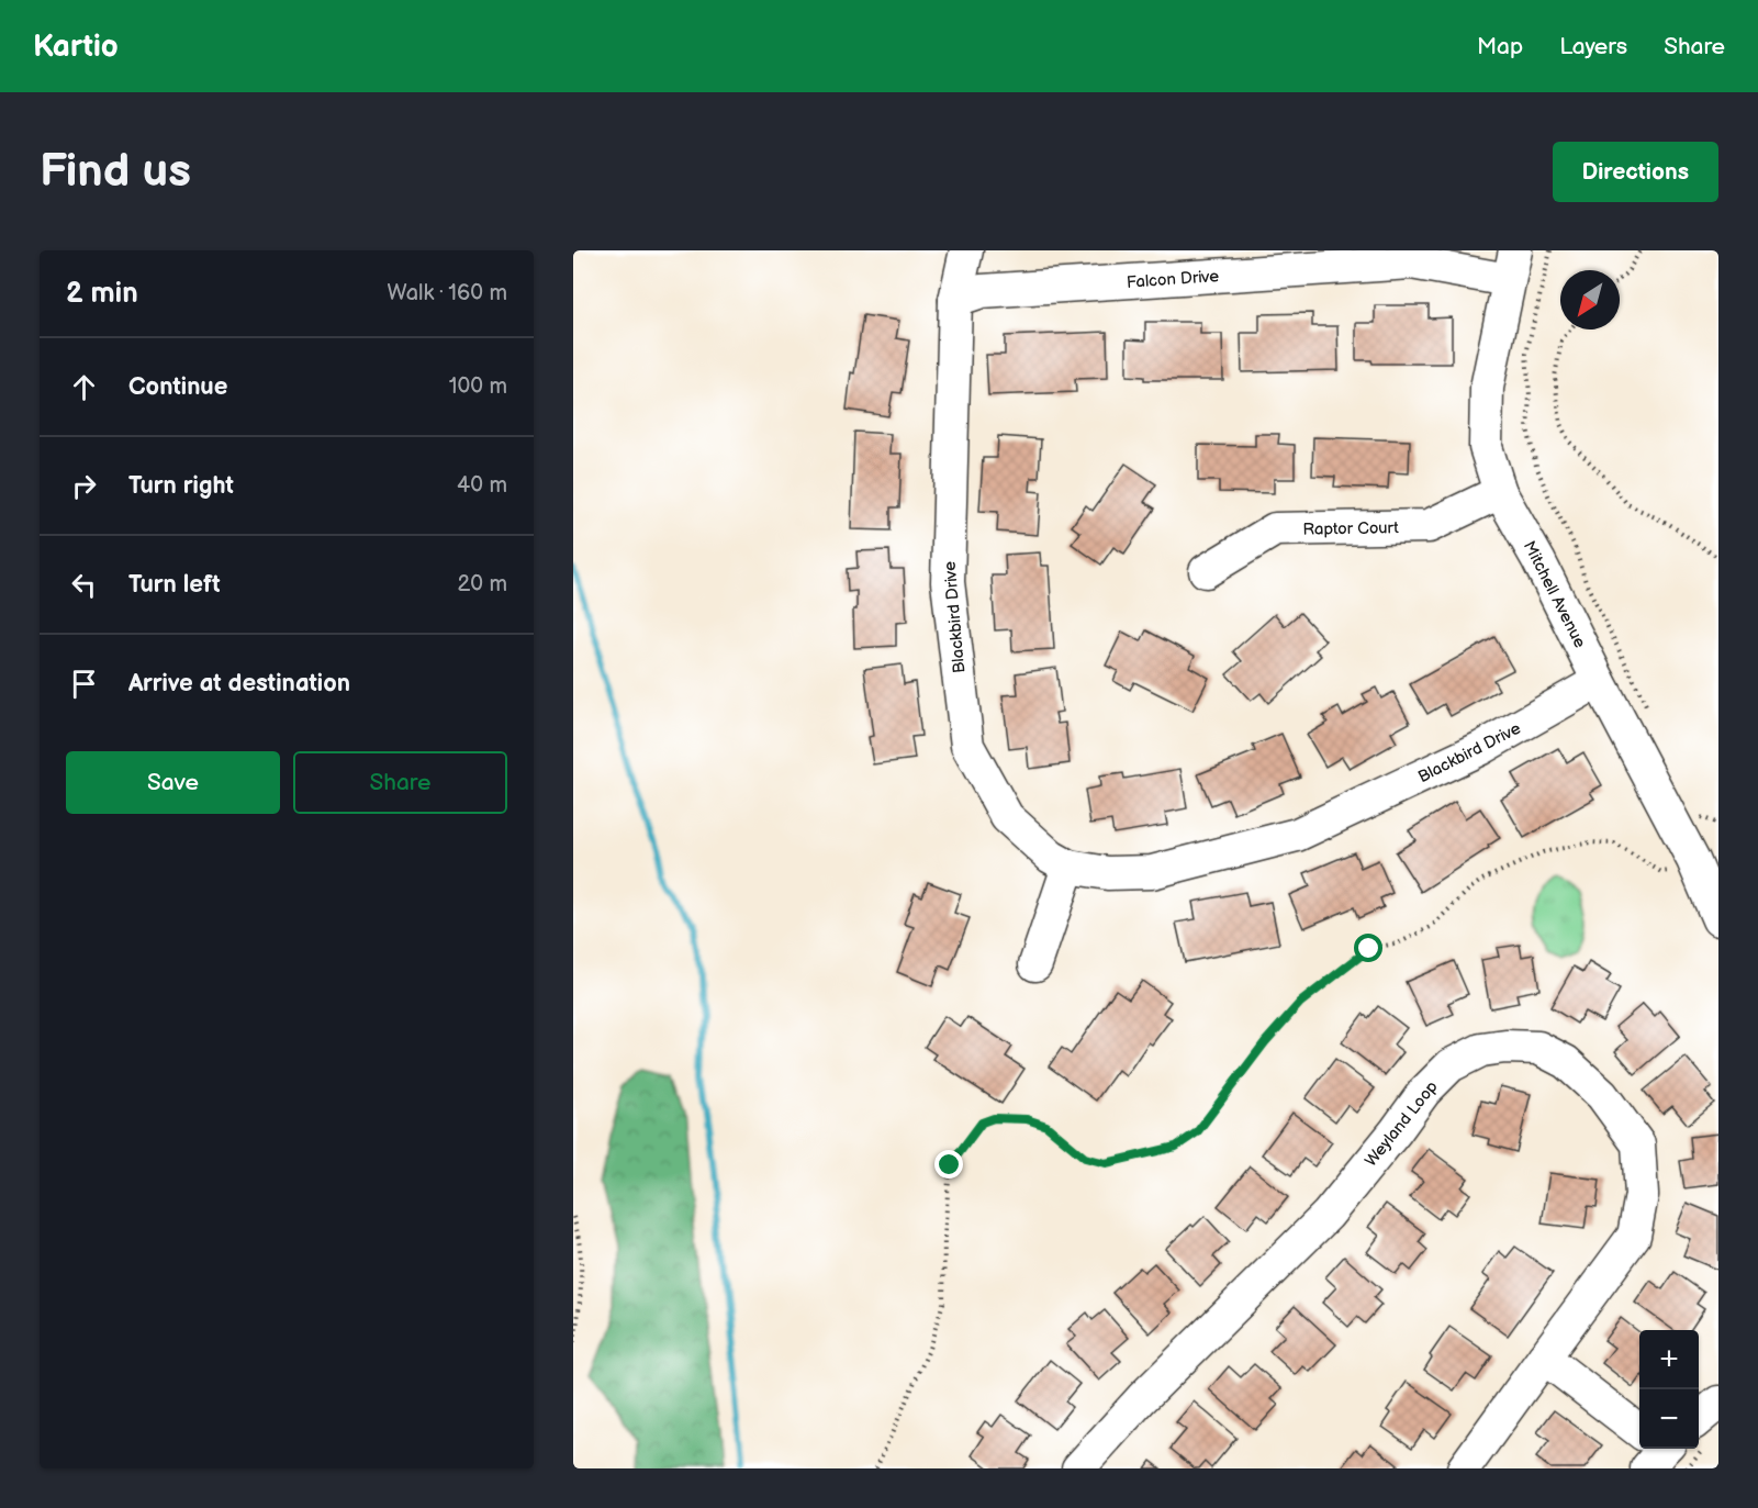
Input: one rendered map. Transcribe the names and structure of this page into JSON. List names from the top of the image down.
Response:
{
  "streets": {
    "street": [
      "Falcon Drive",
      "Raptor Court",
      "Mitchell Avenue",
      "Blackbird Drive",
      "Weyland Loop"
    ]
  },
  "crossings": [
    ["Falcon Drive", "Mitchell Avenue"],
    ["Falcon Drive", "Blackbird Drive"],
    ["Raptor Court", "Mitchell Avenue"],
    ["Mitchell Avenue", "Blackbird Drive"]
  ],
  "north": "bottom left",
  "page": {
    "header": "Kartio",
    "nav": ["Map", "Layers", "Share"],
    "buttons": [
      "Directions",
      ["Save", "Share"]
    ],
    "title": "Find us",
    "heading": ["2 min", "Walk · 160 m"],
    "list": [
      ["Continue", "100 m"],
      ["Turn right", "40 m"],
      ["Turn left", "20 m"],
      "Arrive at destination"
    ],
    "map_buttons": ["+", "−"]
  }
}
